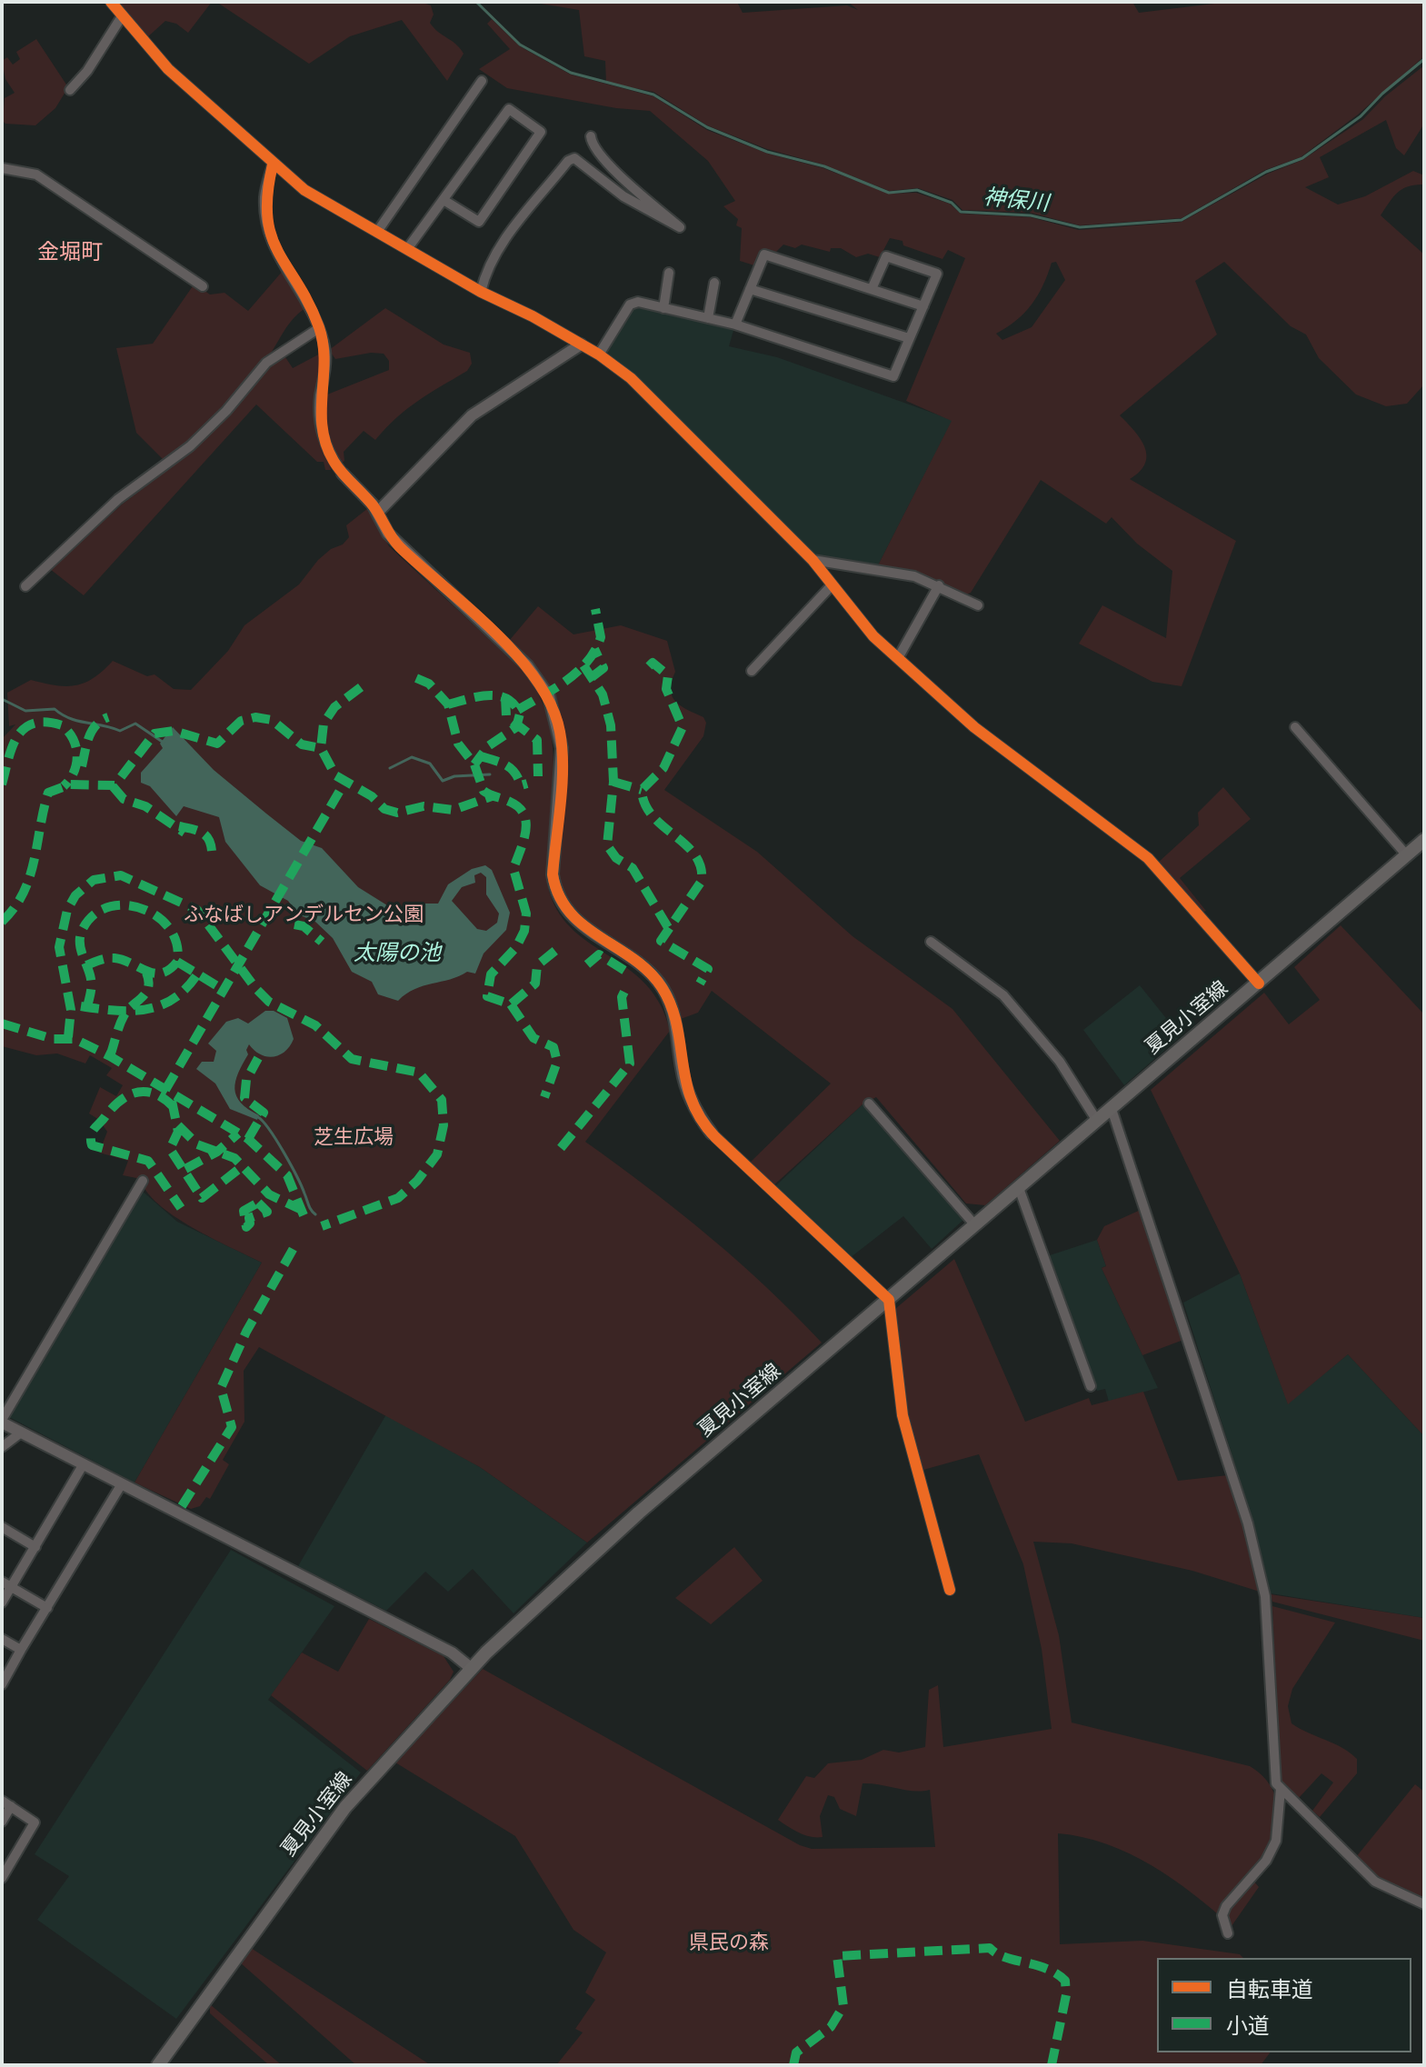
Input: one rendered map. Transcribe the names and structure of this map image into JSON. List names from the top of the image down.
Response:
{
  "streets": {
    "main road": ["夏見小室線"]
  },
  "districts": ["金堀町"],
  "water": ["神保川", "太陽の池"],
  "parks": ["ふなばしアンデルセン公園", "芝生広場", "県民の森"],
  "legend": ["自転車道", "小道"]
}
